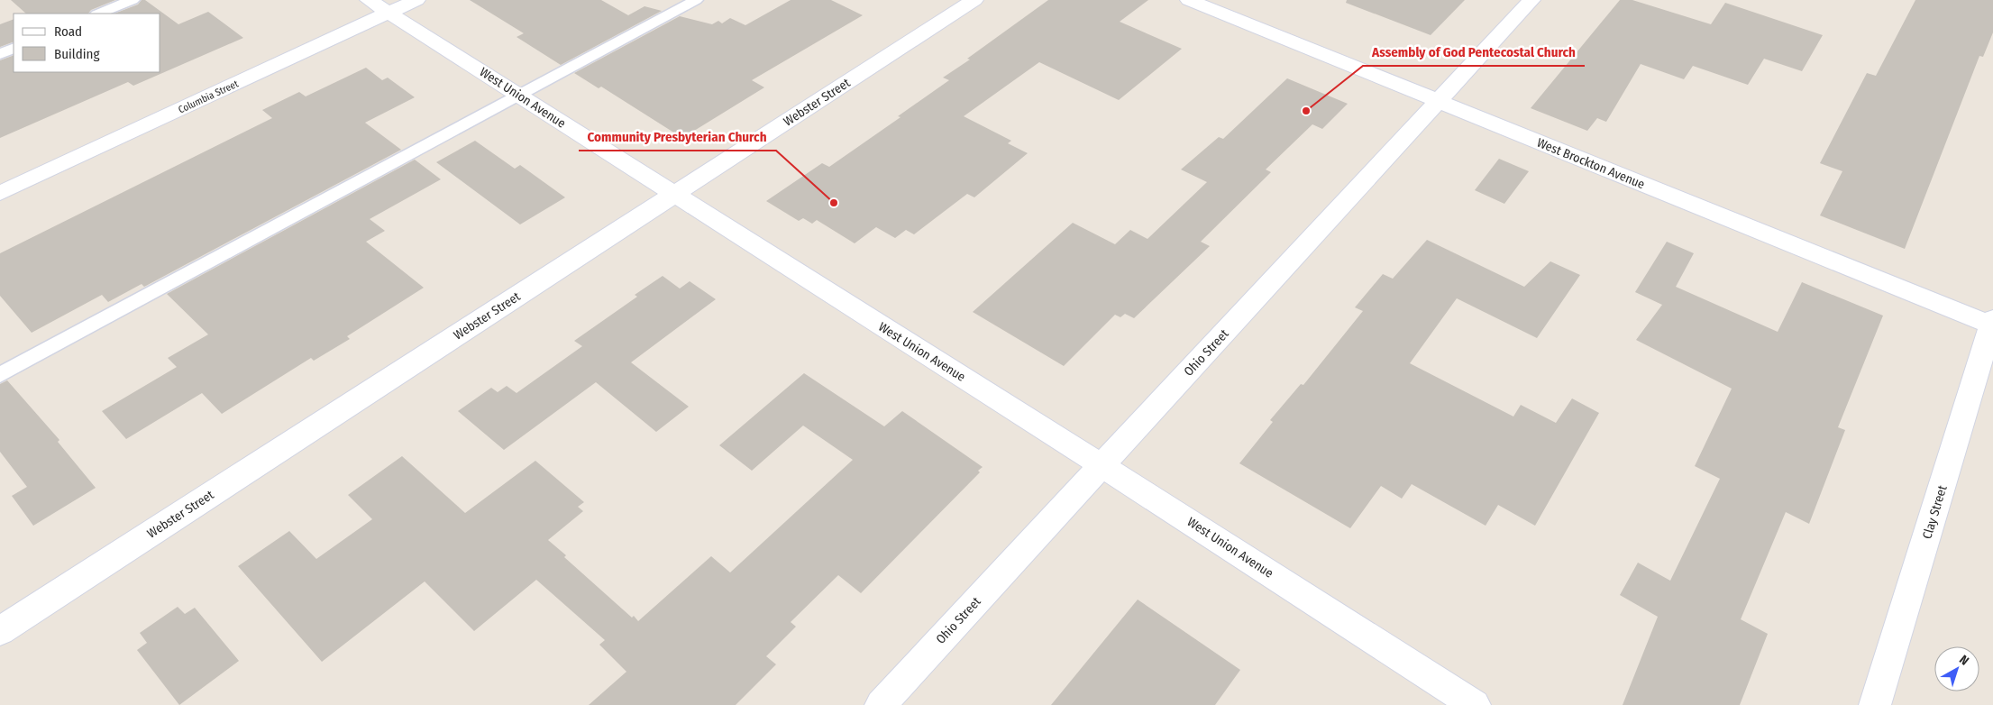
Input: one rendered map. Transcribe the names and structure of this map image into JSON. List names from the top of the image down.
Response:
{
  "streets": {
    "street": [
      "Columbia Street",
      "West Union Avenue",
      "Webster Street",
      "West Brockton Avenue",
      "Ohio Street",
      "Clay Street"
    ]
  },
  "crossings": [
    ["Columbia Street", "West Union Avenue"],
    ["West Union Avenue", "Webster Street"],
    ["West Union Avenue", "Ohio Street"],
    ["West Brockton Avenue", "Ohio Street"],
    ["West Brockton Avenue", "Clay Street"]
  ],
  "places": ["Assembly of God Pentecostal Church", "Community Presbyterian Church"],
  "legend": ["Road", "Building"],
  "north": "top right"
}
